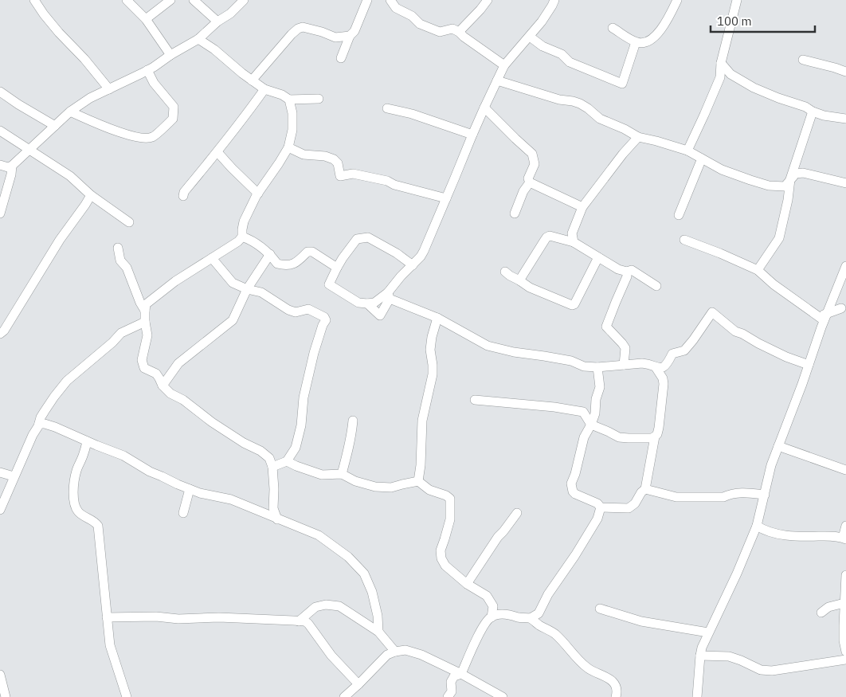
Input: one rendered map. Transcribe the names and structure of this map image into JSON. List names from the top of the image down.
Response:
{
  "scale_bar": "100 m"
}
